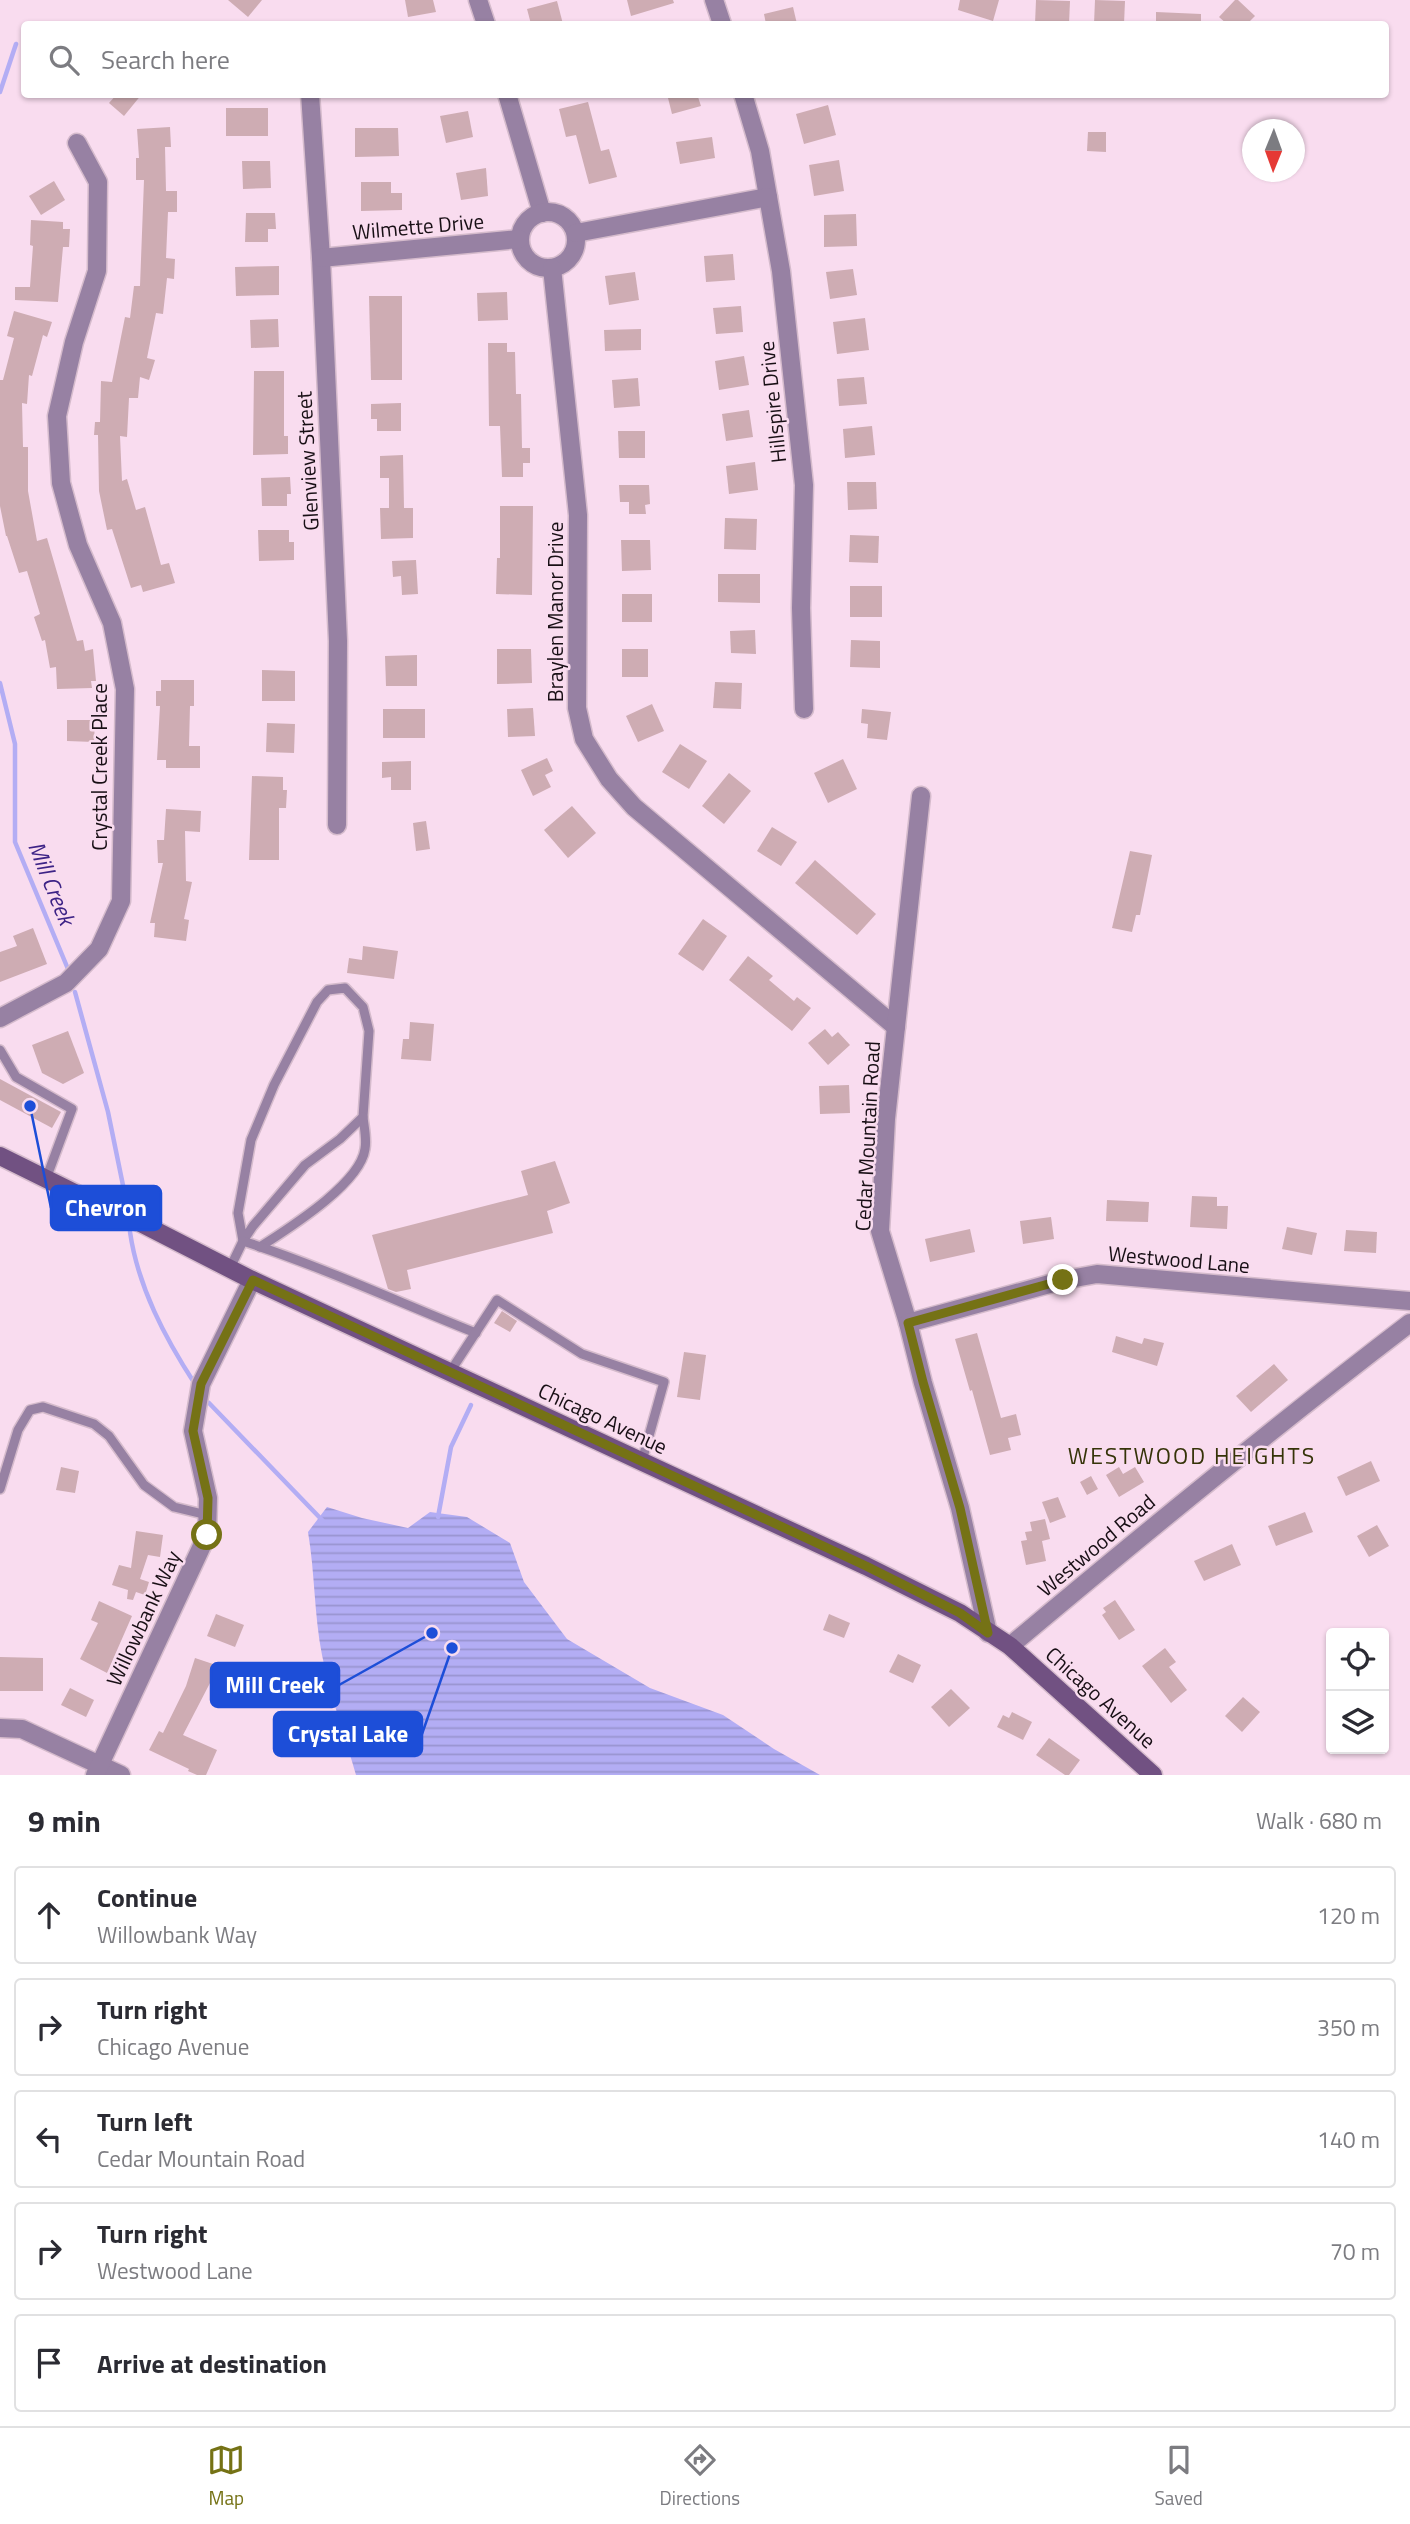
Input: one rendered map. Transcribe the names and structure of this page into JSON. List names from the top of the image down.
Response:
{
  "streets": {
    "street": [
      "Wilmette Drive",
      "Hillspire Drive",
      "Glenview Street",
      "Braylen Manor Drive",
      "Crystal Creek Place",
      "Cedar Mountain Road",
      "Westwood Lane",
      "Chicago Avenue",
      "Westwood Road",
      "Willowbank Way"
    ]
  },
  "crossings": [
    ["Wilmette Drive", "Glenview Street"],
    ["Wilmette Drive", "Braylen Manor Drive"],
    ["Braylen Manor Drive", "Cedar Mountain Road"],
    ["Cedar Mountain Road", "Westwood Lane"],
    ["Cedar Mountain Road", "Chicago Avenue"],
    ["Chicago Avenue", "Westwood Road"],
    ["Chicago Avenue", "Willowbank Way"]
  ],
  "districts": ["WESTWOOD HEIGHTS"],
  "water": ["Mill Creek"],
  "places": ["Chevron", "Mill Creek", "Crystal Lake"],
  "north": "bottom",
  "page": {
    "search": "Search here",
    "heading": ["9 min", "Walk · 680 m"],
    "list": [
      ["Continue", "Willowbank Way", "120 m"],
      ["Turn right", "Chicago Avenue", "350 m"],
      ["Turn left", "Cedar Mountain Road", "140 m"],
      ["Turn right", "Westwood Lane", "70 m"],
      "Arrive at destination"
    ],
    "nav": ["Map", "Directions", "Saved"]
  }
}
